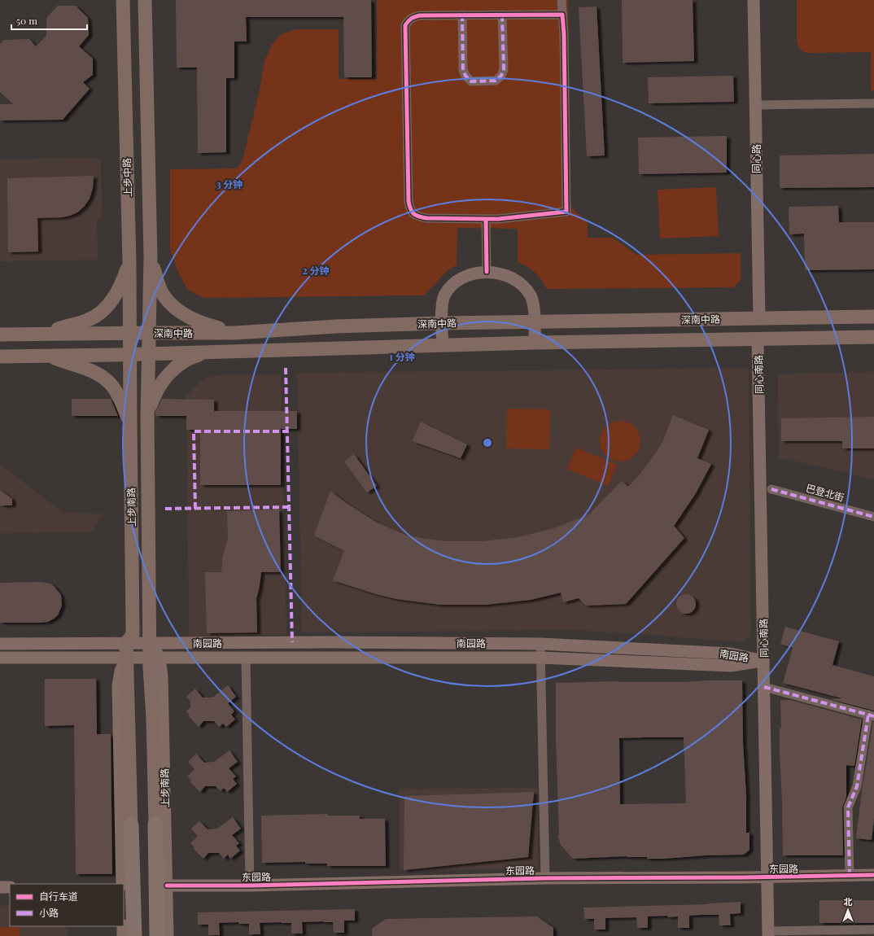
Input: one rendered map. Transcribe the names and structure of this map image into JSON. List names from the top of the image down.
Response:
{
  "streets": {
    "main road": ["上步中路", "深南中路", "上步南路"],
    "street": [
      "同心路",
      "同心南路",
      "巴登北街",
      "南园路",
      "东园路"
    ]
  },
  "crossings": [
    ["同心路", "深南中路"],
    ["上步中路", "深南中路"],
    ["上步中路", "上步南路"],
    ["深南中路", "同心南路"],
    ["深南中路", "上步南路"],
    ["同心南路", "南园路"],
    ["同心南路", "东园路"],
    ["上步南路", "南园路"],
    ["上步南路", "东园路"]
  ],
  "legend": ["自行车道", "小路"],
  "scale_bar": "50 m",
  "north": "top",
  "rings": ["3 分钟", "2 分钟", "1 分钟"]
}
